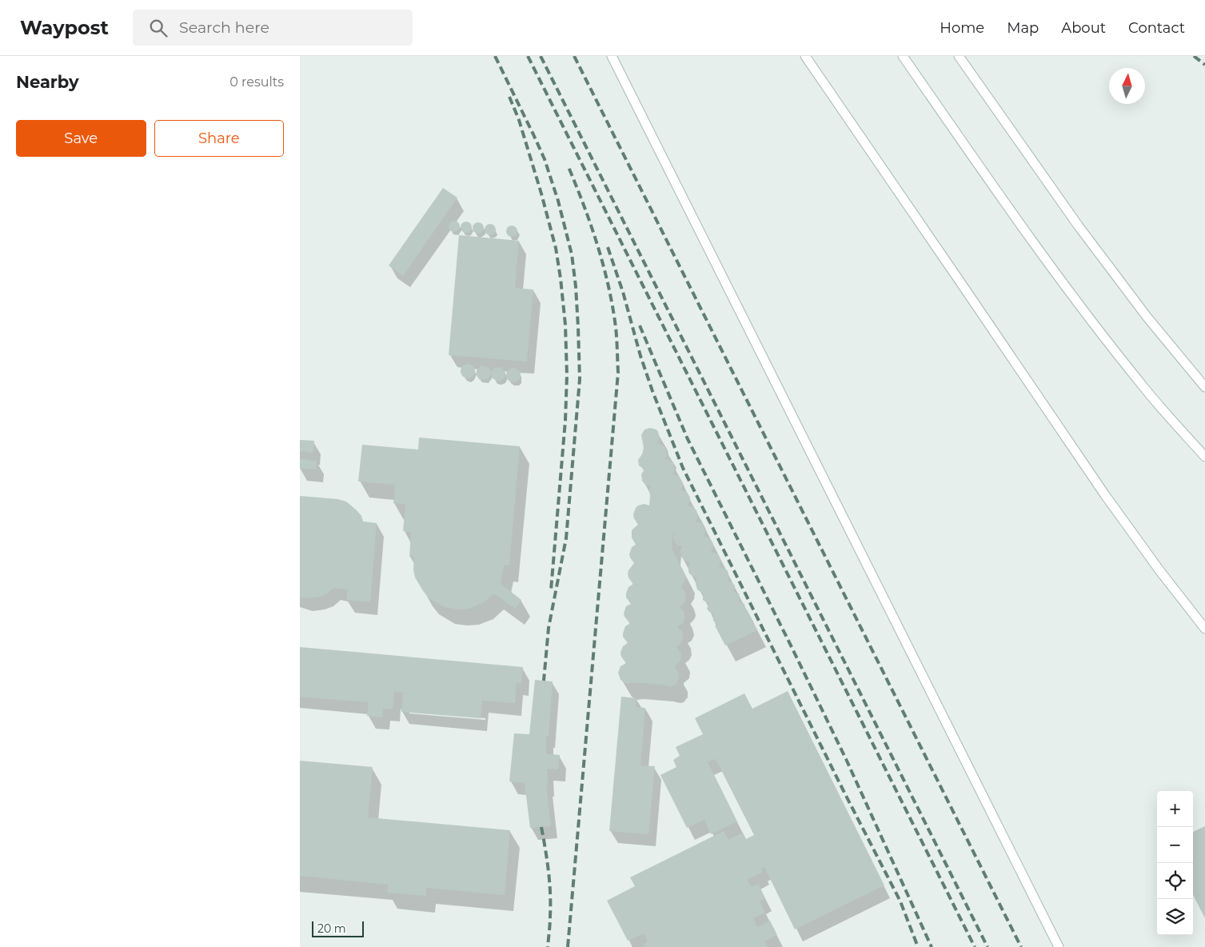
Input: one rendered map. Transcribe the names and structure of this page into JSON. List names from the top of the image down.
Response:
{
  "scale_bar": "20 m",
  "north": "top",
  "page": {
    "header": "Waypost",
    "search": "Search here",
    "nav": [
      "Home",
      "Map",
      "About",
      "Contact"
    ],
    "heading": ["Nearby", "0 results"],
    "buttons": ["Save", "Share"],
    "map_buttons": ["+", "−"],
    "scale": "20 m"
  }
}
